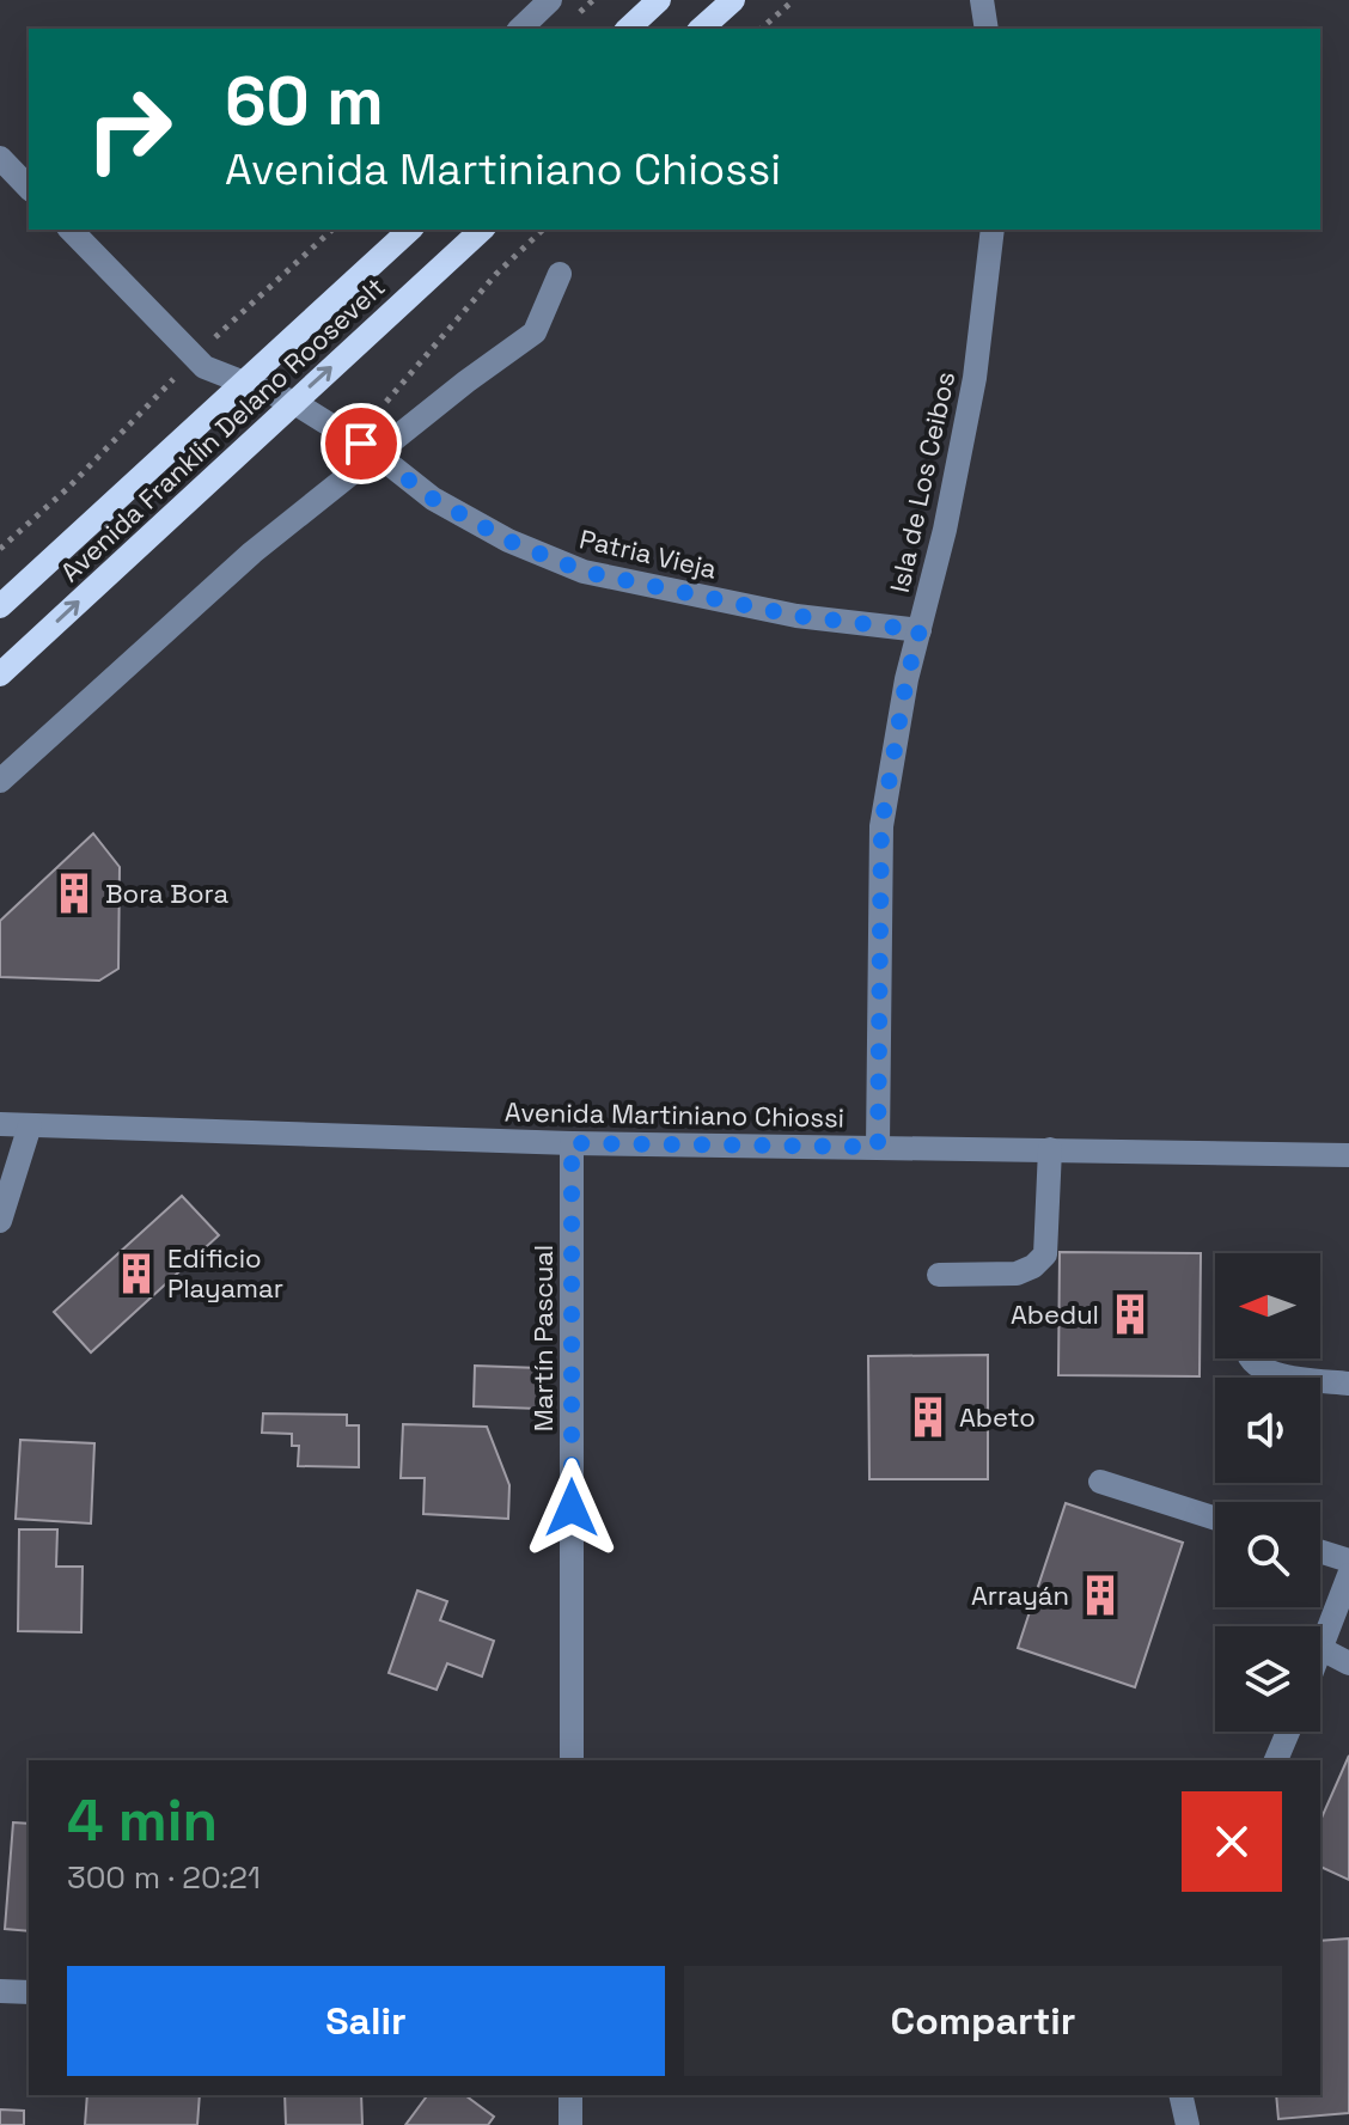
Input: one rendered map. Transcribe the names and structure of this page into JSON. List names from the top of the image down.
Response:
{
  "streets": {
    "main road": ["Avenida Franklin Delano Roosevelt"],
    "street": [
      "Isla de Los Ceibos",
      "Patria Vieja",
      "Avenida Martiniano Chiossi",
      "Martín Pascual"
    ]
  },
  "crossings": [
    ["Avenida Franklin Delano Roosevelt", "Patria Vieja"],
    ["Isla de Los Ceibos", "Patria Vieja"],
    ["Isla de Los Ceibos", "Avenida Martiniano Chiossi"],
    ["Avenida Martiniano Chiossi", "Martín Pascual"]
  ],
  "places": {
    "building": [
      "Bora Bora",
      "Edificio Playamar",
      "Abedul",
      "Abeto",
      "Arrayán"
    ]
  },
  "north": "left",
  "page": {
    "turn": ["60 m", "Avenida Martiniano Chiossi"],
    "heading": ["4 min", "300 m · 20:21"],
    "buttons": ["Salir", "Compartir"]
  }
}
